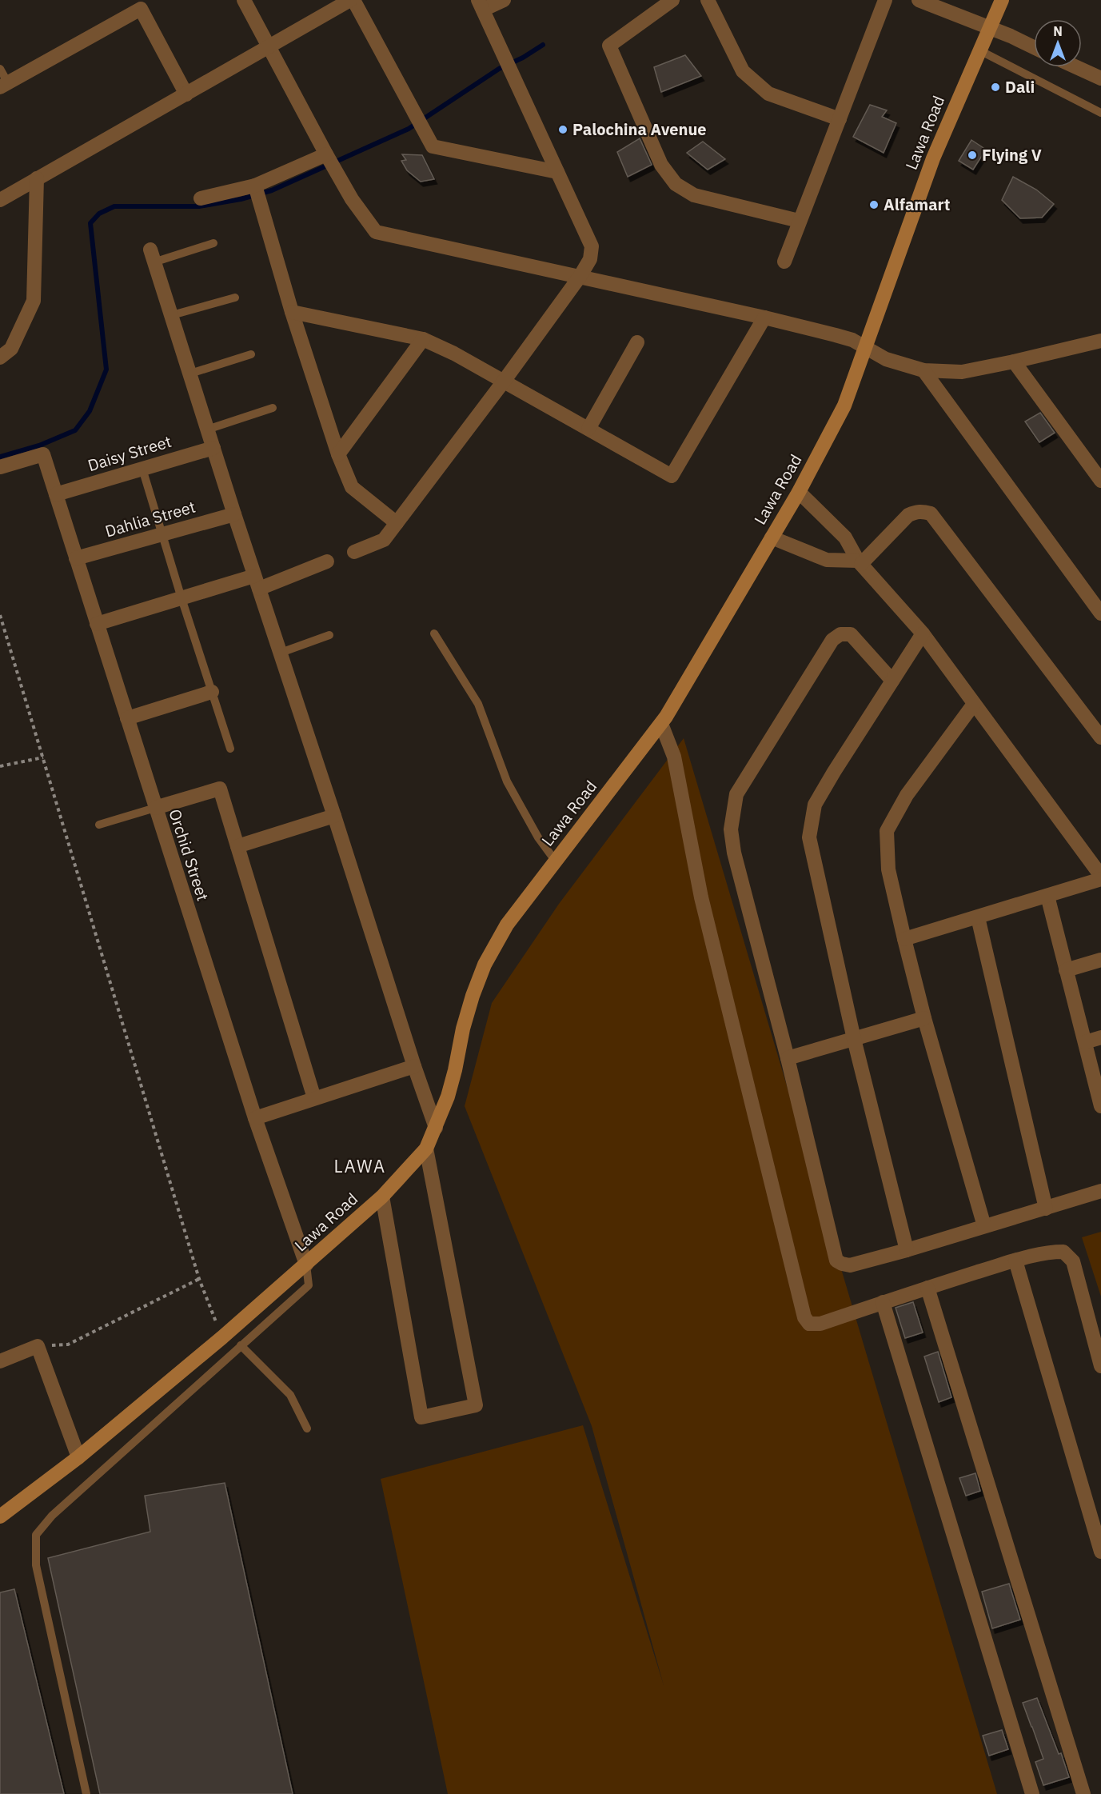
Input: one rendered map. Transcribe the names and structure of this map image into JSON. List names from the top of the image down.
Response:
{
  "streets": {
    "main road": ["Lawa Road"],
    "street": ["Daisy Street", "Dahlia Street", "Orchid Street"]
  },
  "crossings": [
    ["Lawa Road", "Orchid Street"],
    ["Daisy Street", "Orchid Street"],
    ["Dahlia Street", "Orchid Street"]
  ],
  "districts": ["LAWA"],
  "places": [
    "Dali",
    "Palochina Avenue",
    "Flying V",
    "Alfamart"
  ],
  "north": "top"
}
